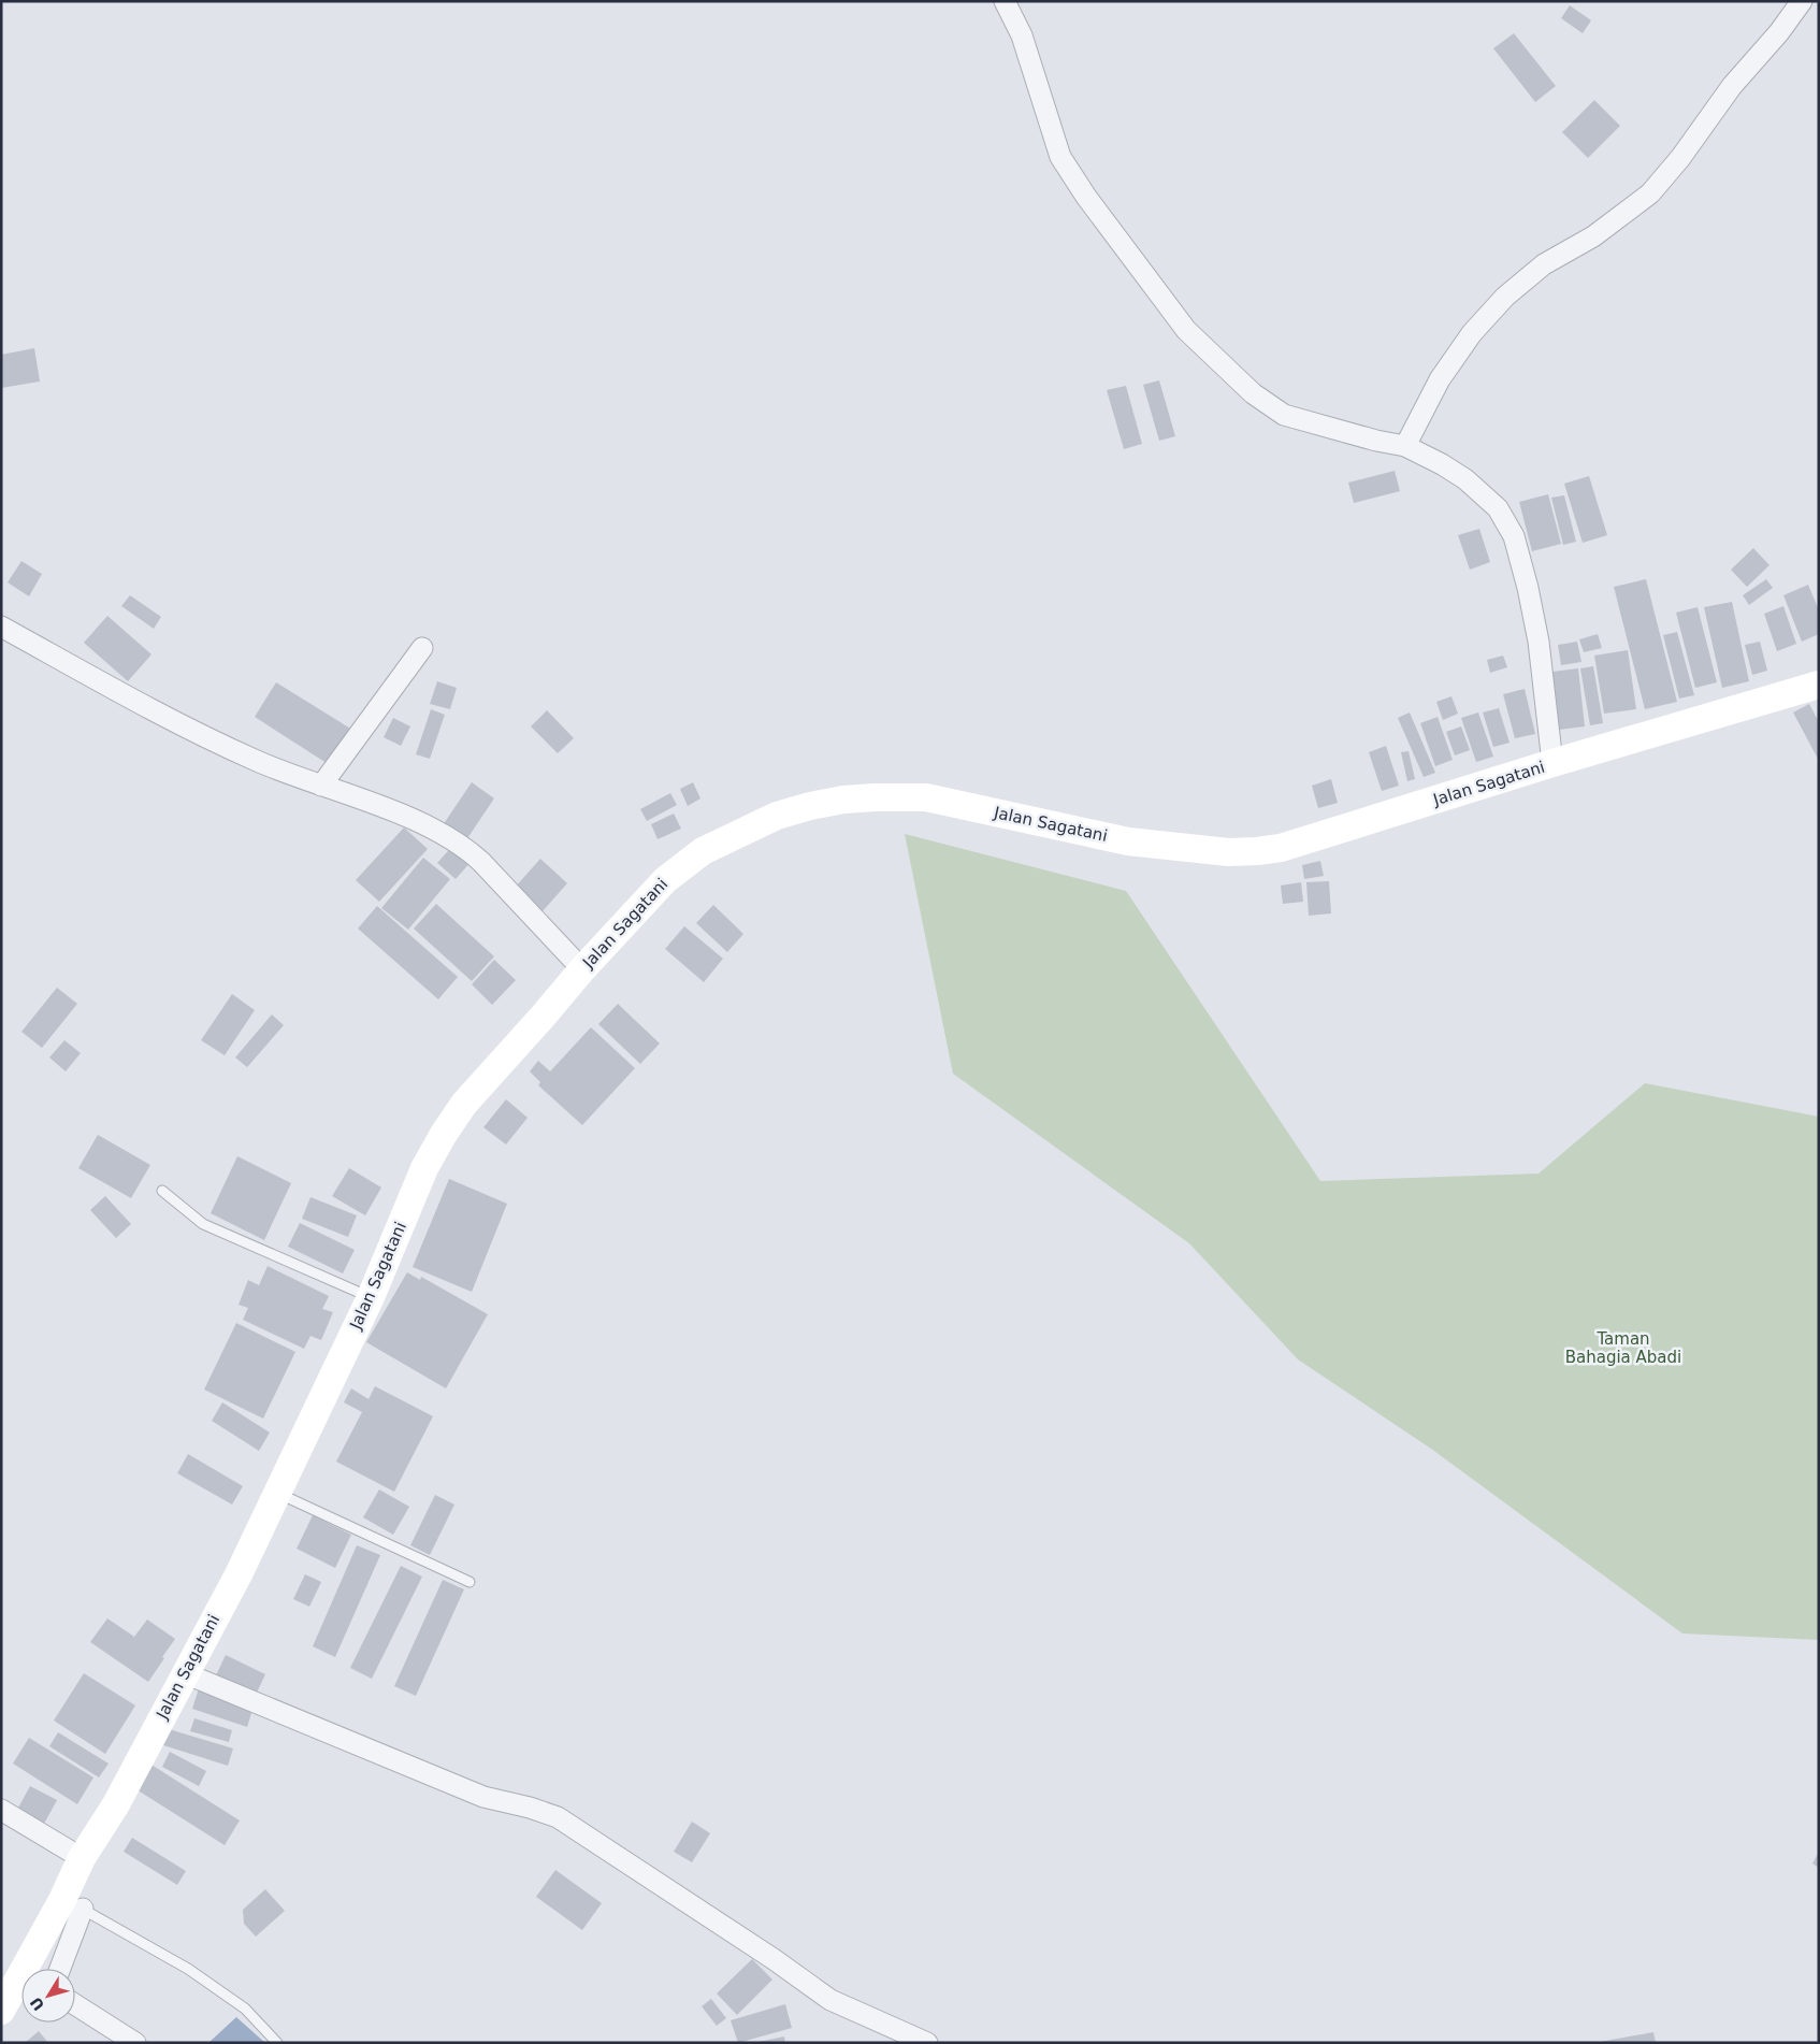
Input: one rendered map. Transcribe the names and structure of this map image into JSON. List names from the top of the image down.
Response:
{
  "streets": {
    "street": ["Jalan Sagatani"]
  },
  "parks": ["Taman Bahagia Abadi"],
  "north": "bottom left"
}
